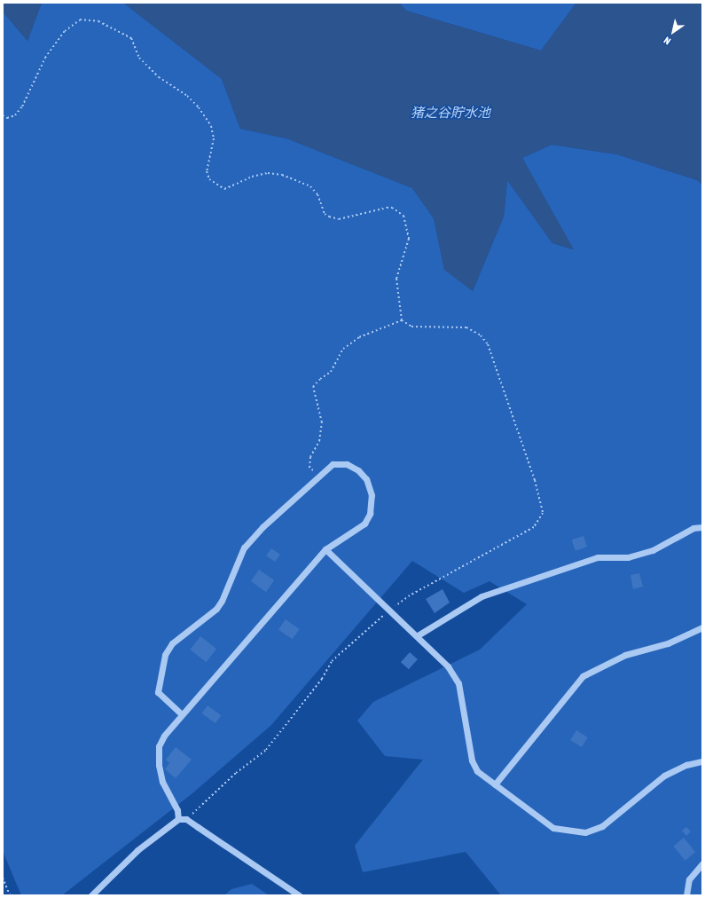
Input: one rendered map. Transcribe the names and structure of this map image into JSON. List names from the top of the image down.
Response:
{
  "water": ["猪之谷貯水池"],
  "north": "bottom left"
}
